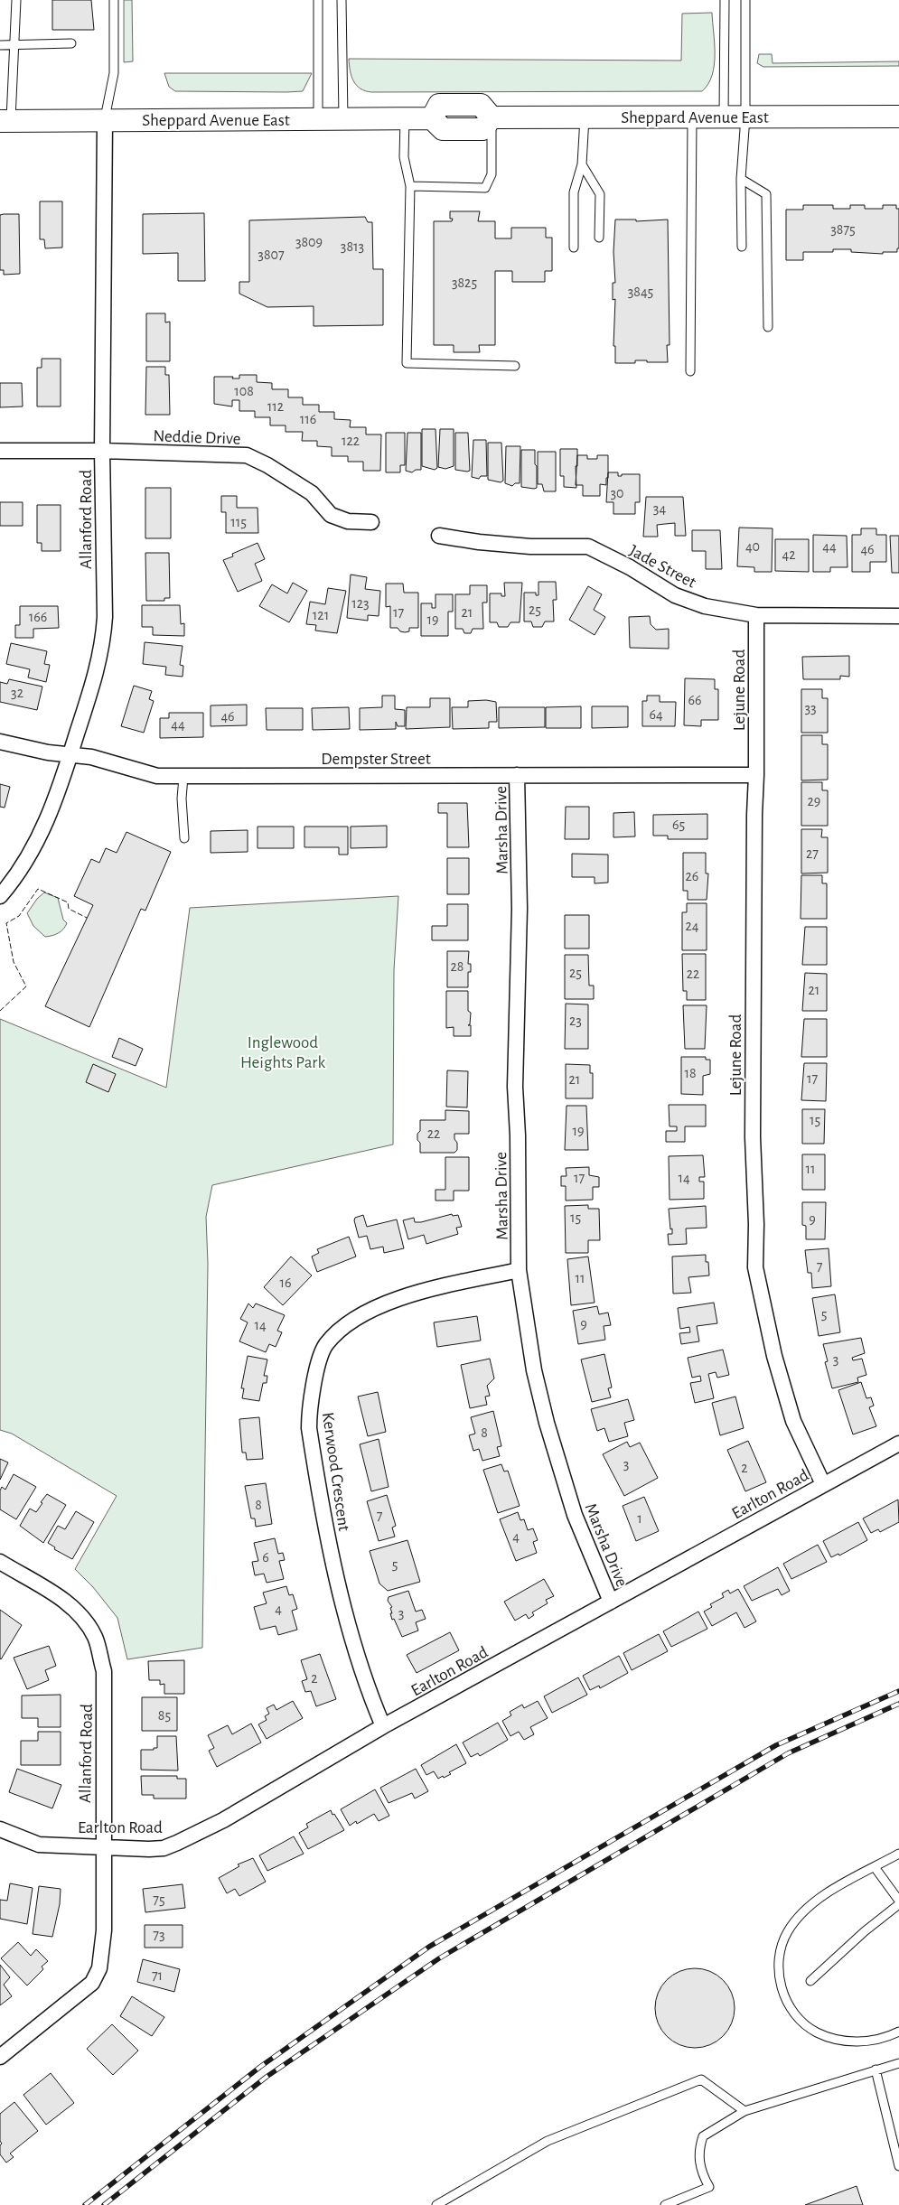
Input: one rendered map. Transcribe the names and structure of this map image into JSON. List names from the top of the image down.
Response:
{
  "streets": {
    "main road": ["Sheppard Avenue East"],
    "street": [
      "Neddie Drive",
      "Allanford Road",
      "Jade Street",
      "Lejune Road",
      "Dempster Street",
      "Marsha Drive",
      "Kerwood Crescent",
      "Earlton Road"
    ]
  },
  "crossings": [
    ["Sheppard Avenue East", "Allanford Road"],
    ["Neddie Drive", "Allanford Road"],
    ["Allanford Road", "Dempster Street"],
    ["Allanford Road", "Earlton Road"],
    ["Jade Street", "Lejune Road"],
    ["Lejune Road", "Dempster Street"],
    ["Lejune Road", "Earlton Road"],
    ["Dempster Street", "Marsha Drive"],
    ["Marsha Drive", "Kerwood Crescent"],
    ["Marsha Drive", "Earlton Road"],
    ["Kerwood Crescent", "Earlton Road"]
  ],
  "parks": ["Inglewood Heights Park"],
  "house_numbers": [
    "3875",
    "3809",
    "3813",
    "3807",
    "3825",
    "3845",
    "108",
    "112",
    "116",
    "122",
    "30",
    "34",
    "115",
    "40",
    "44",
    "46",
    "42",
    "123",
    "25",
    "17",
    "21",
    "121",
    "166",
    "19",
    "32",
    "66",
    "33",
    "64",
    "46",
    "44",
    "29",
    "65",
    "27",
    "26",
    "24",
    "28",
    "25",
    "22",
    "21",
    "23",
    "18",
    "17",
    "21",
    "15",
    "19",
    "22",
    "11",
    "17",
    "14",
    "15",
    "9",
    "7",
    "11",
    "16",
    "5",
    "9",
    "14",
    "3",
    "8",
    "3",
    "2",
    "8",
    "7",
    "1",
    "4",
    "6",
    "5",
    "4",
    "3",
    "2",
    "85",
    "75",
    "73",
    "71"
  ]
}
